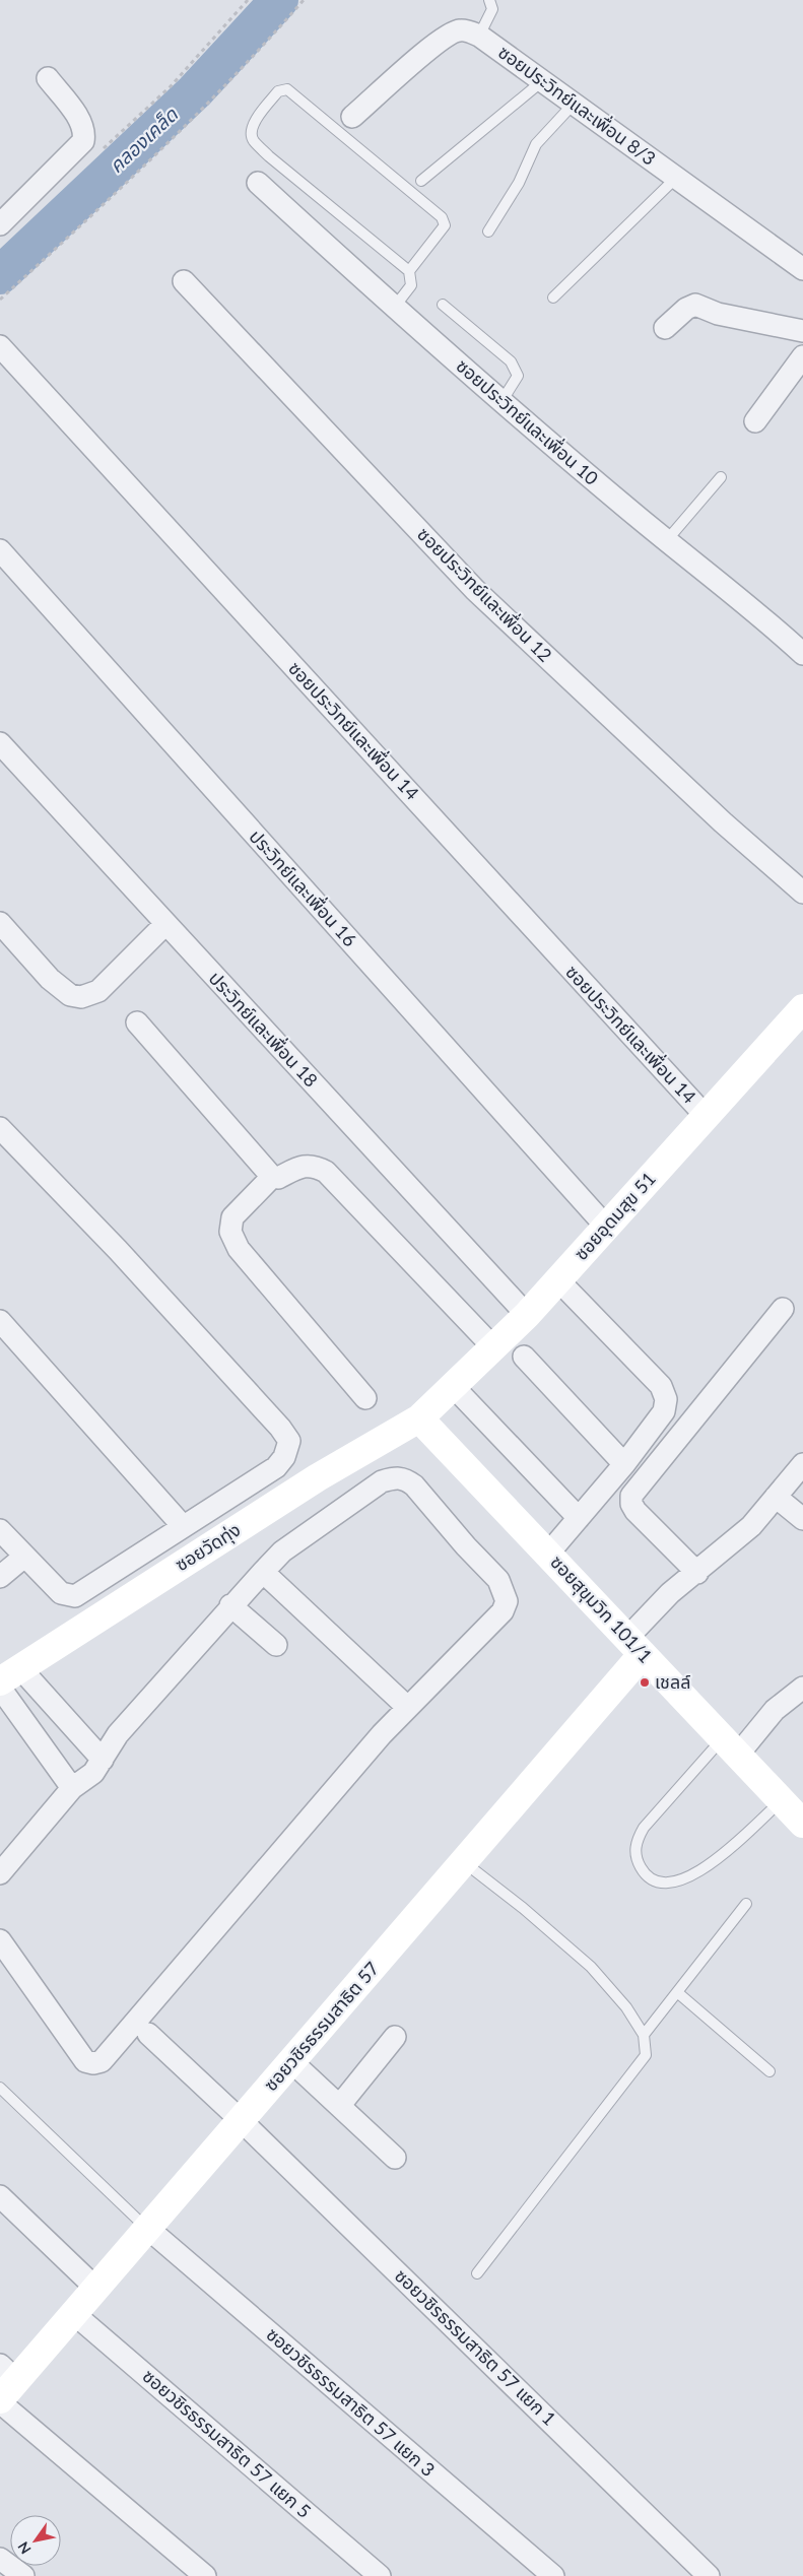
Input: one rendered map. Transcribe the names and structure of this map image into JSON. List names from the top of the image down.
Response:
{
  "streets": {
    "street": [
      "ซอยประวิทย์และเพื่อน 8/3",
      "ซอยประวิทย์และเพื่อน 10",
      "ซอยประวิทย์และเพื่อน 12",
      "ซอยประวิทย์และเพื่อน 14",
      "ประวิทย์และเพื่อน 16",
      "ประวิทย์และเพื่อน 18",
      "ซอยอุดมสุข 51",
      "ซอยวัดทุ่ง",
      "ซอยสุขุมวิท 101/1",
      "ซอยวชิรธรรมสาธิต 57",
      "ซอยวชิรธรรมสาธิต 57 แยก 1",
      "ซอยวชิรธรรมสาธิต 57 แยก 3",
      "ซอยวชิรธรรมสาธิต 57 แยก 5"
    ]
  },
  "crossings": [
    ["ซอยประวิทย์และเพื่อน 14", "ซอยอุดมสุข 51"],
    ["ประวิทย์และเพื่อน 16", "ซอยอุดมสุข 51"],
    ["ประวิทย์และเพื่อน 18", "ซอยอุดมสุข 51"],
    ["ซอยอุดมสุข 51", "ซอยวัดทุ่ง"],
    ["ซอยอุดมสุข 51", "ซอยสุขุมวิท 101/1"],
    ["ซอยวัดทุ่ง", "ซอยสุขุมวิท 101/1"],
    ["ซอยสุขุมวิท 101/1", "ซอยวชิรธรรมสาธิต 57"],
    ["ซอยวชิรธรรมสาธิต 57", "ซอยวชิรธรรมสาธิต 57 แยก 1"],
    ["ซอยวชิรธรรมสาธิต 57", "ซอยวชิรธรรมสาธิต 57 แยก 3"],
    ["ซอยวชิรธรรมสาธิต 57", "ซอยวชิรธรรมสาธิต 57 แยก 5"]
  ],
  "water": ["คลองเคล็ด"],
  "places": ["เชลล์"],
  "north": "bottom left"
}
